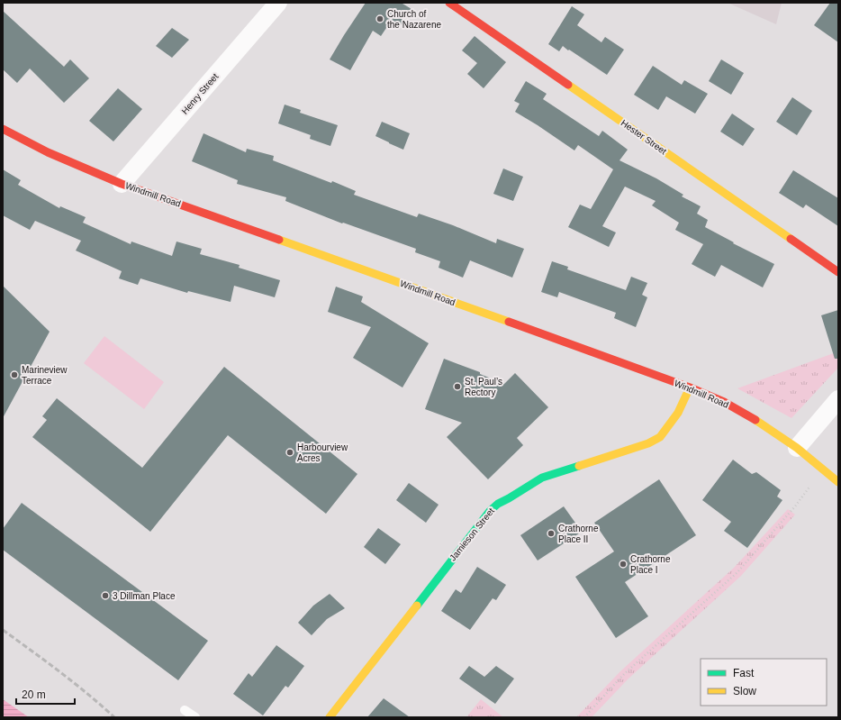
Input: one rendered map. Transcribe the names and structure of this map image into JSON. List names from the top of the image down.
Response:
{
  "streets": {
    "street": [
      "Henry Street",
      "Hester Street",
      "Windmill Road",
      "Jamieson Street"
    ]
  },
  "crossings": [
    ["Henry Street", "Windmill Road"],
    ["Windmill Road", "Jamieson Street"]
  ],
  "places": [
    "Church of the Nazarene",
    "Marineview Terrace",
    "St. Paul’s Rectory",
    "Harbourview Acres",
    "Crathorne Place II",
    "Crathorne Place I",
    "3 Dillman Place"
  ],
  "legend": ["Fast", "Slow"],
  "scale_bar": "20 m"
}
